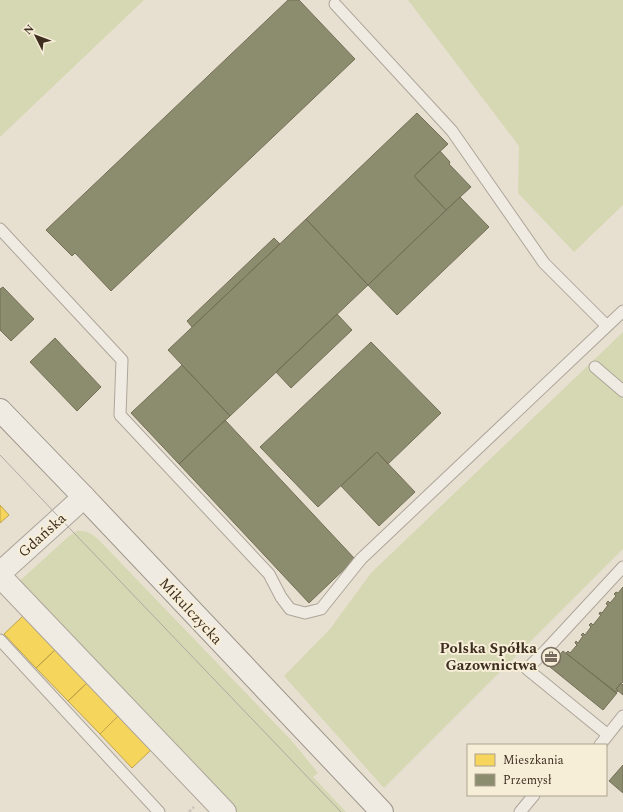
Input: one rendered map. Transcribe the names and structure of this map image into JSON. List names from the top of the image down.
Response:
{
  "streets": {
    "main road": ["Gdańska", "Mikulczycka"]
  },
  "crossings": [
    ["Gdańska", "Mikulczycka"]
  ],
  "places": {
    "office": ["Polska Spółka Gazownictwa"]
  },
  "legend": ["Mieszkania", "Przemysł"],
  "north": "top left"
}
